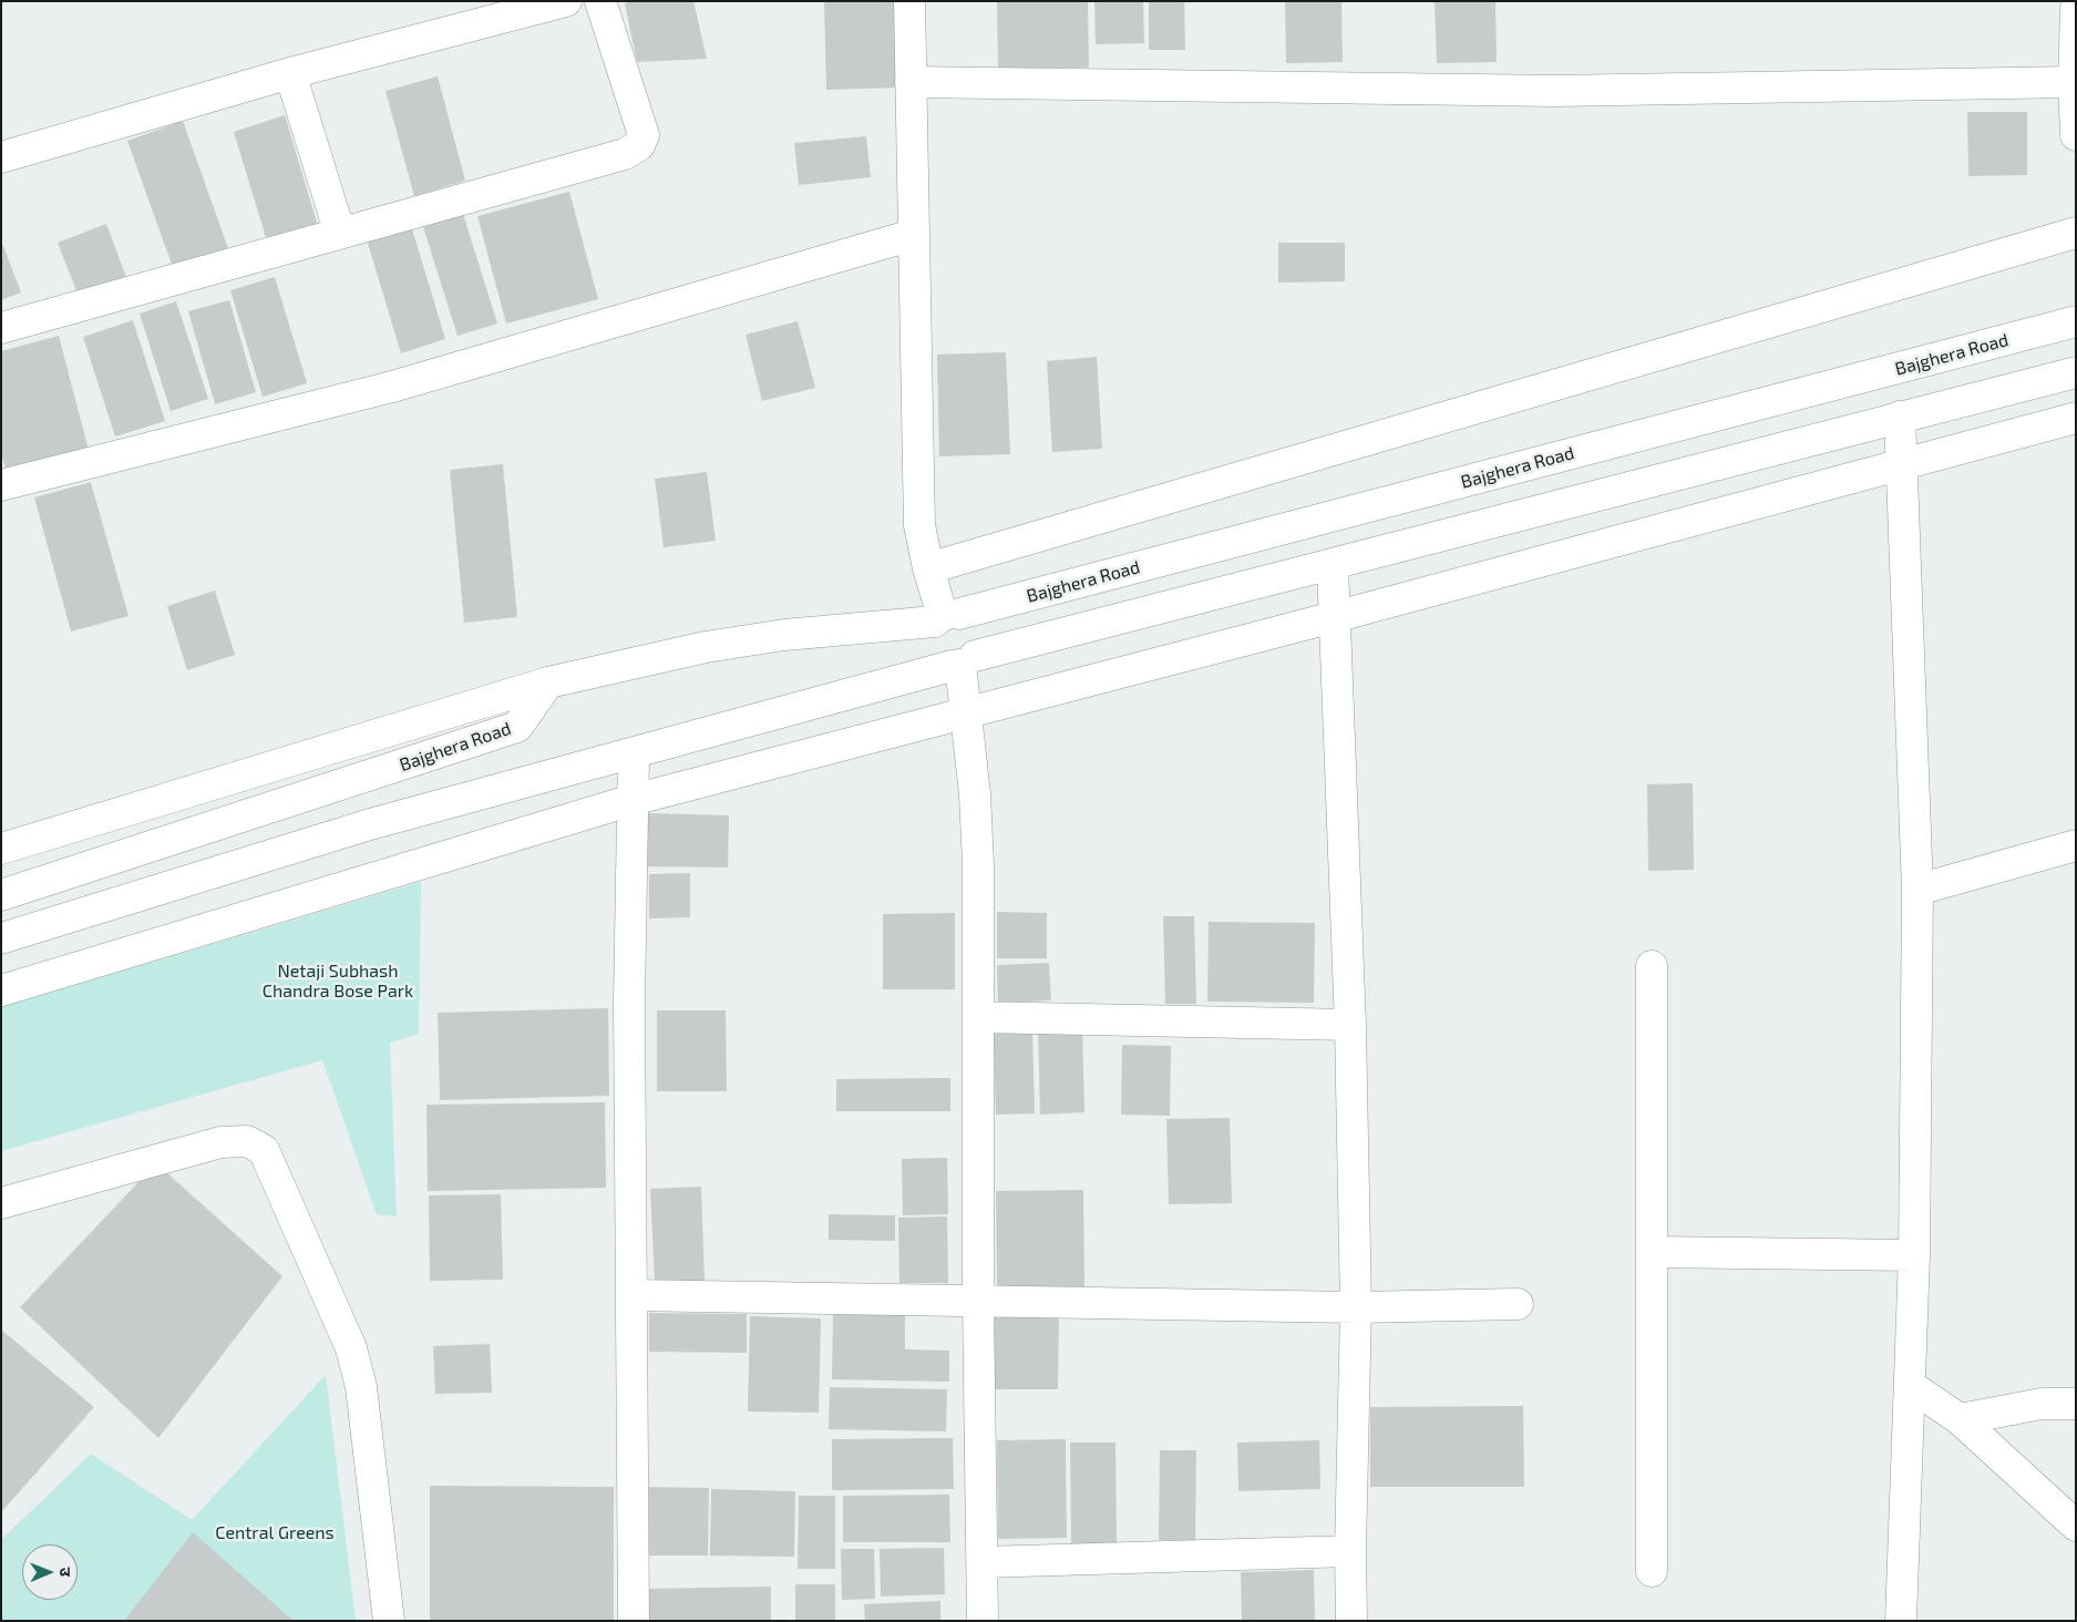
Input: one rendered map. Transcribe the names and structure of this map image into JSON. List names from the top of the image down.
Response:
{
  "streets": {
    "street": ["Bajghera Road"]
  },
  "parks": ["Netaji Subhash Chandra Bose Park", "Central Greens"],
  "north": "right"
}
